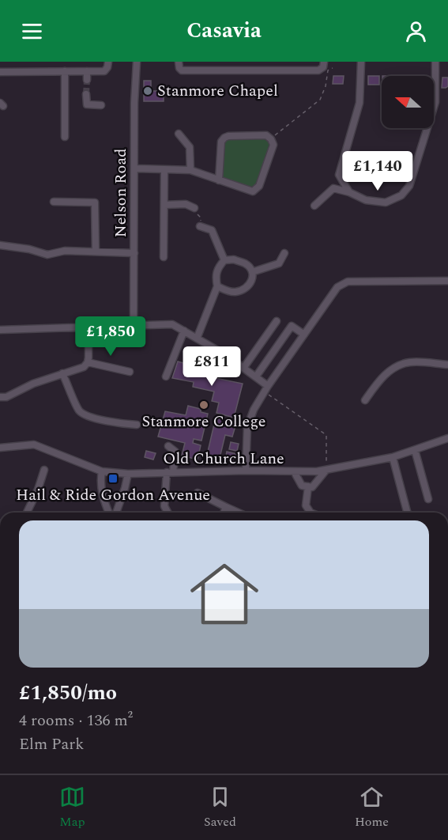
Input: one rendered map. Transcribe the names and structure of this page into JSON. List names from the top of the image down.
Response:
{
  "streets": {
    "street": ["Nelson Road", "Old Church Lane"]
  },
  "places": {
    "other": ["Stanmore Chapel", "Stanmore College"],
    "transit": ["Hail & Ride Gordon Avenue"]
  },
  "north": "left",
  "page": {
    "header": "Casavia",
    "price": ["£1,140", "£1,850", "£811"],
    "list": [
      {
        "name": "£1,850/mo",
        "note": "4 rooms · 136 m² · Elm Park"
      }
    ],
    "tabs": ["Map", "Saved", "Home"]
  }
}
